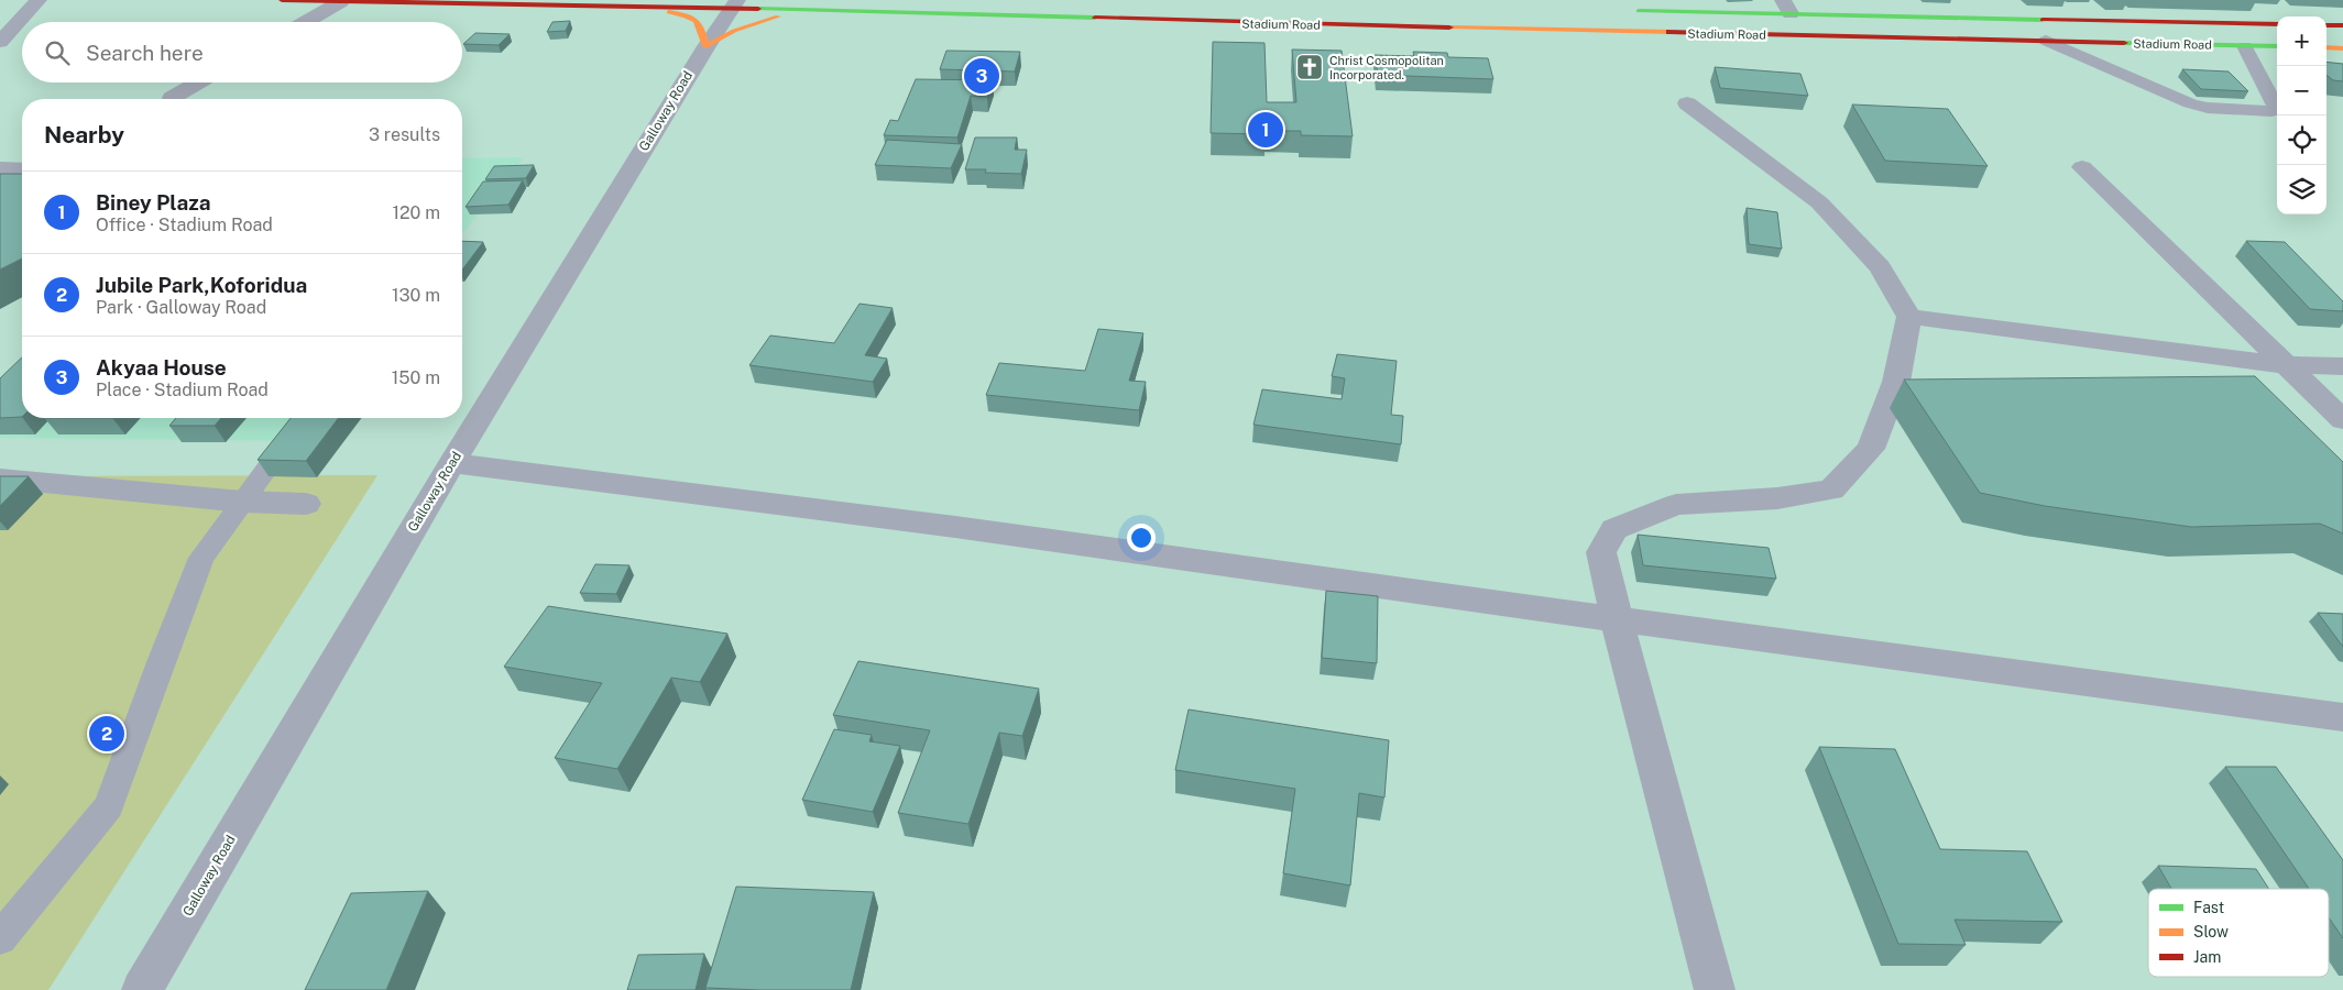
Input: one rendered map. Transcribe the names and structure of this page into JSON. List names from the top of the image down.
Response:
{
  "streets": {
    "main road": ["Stadium Road"],
    "street": ["Galloway Road"]
  },
  "crossings": [
    ["Stadium Road", "Galloway Road"]
  ],
  "places": {
    "church": ["Christ Cosmopolitan Incorporated."]
  },
  "legend": ["Fast", "Slow", "Jam"],
  "page": {
    "map_buttons": ["+", "−"],
    "search": "Search here",
    "pins": ["3", "1", "2"],
    "heading": ["Nearby", "3 results"],
    "list": [
      {
        "mark": "1",
        "name": "Biney Plaza",
        "note": "Office · Stadium Road",
        "value": "120 m"
      },
      {
        "mark": "2",
        "name": "Jubile Park,Koforidua",
        "note": "Park · Galloway Road",
        "value": "130 m"
      },
      {
        "mark": "3",
        "name": "Akyaa House",
        "note": "Place · Stadium Road",
        "value": "150 m"
      }
    ]
  }
}
